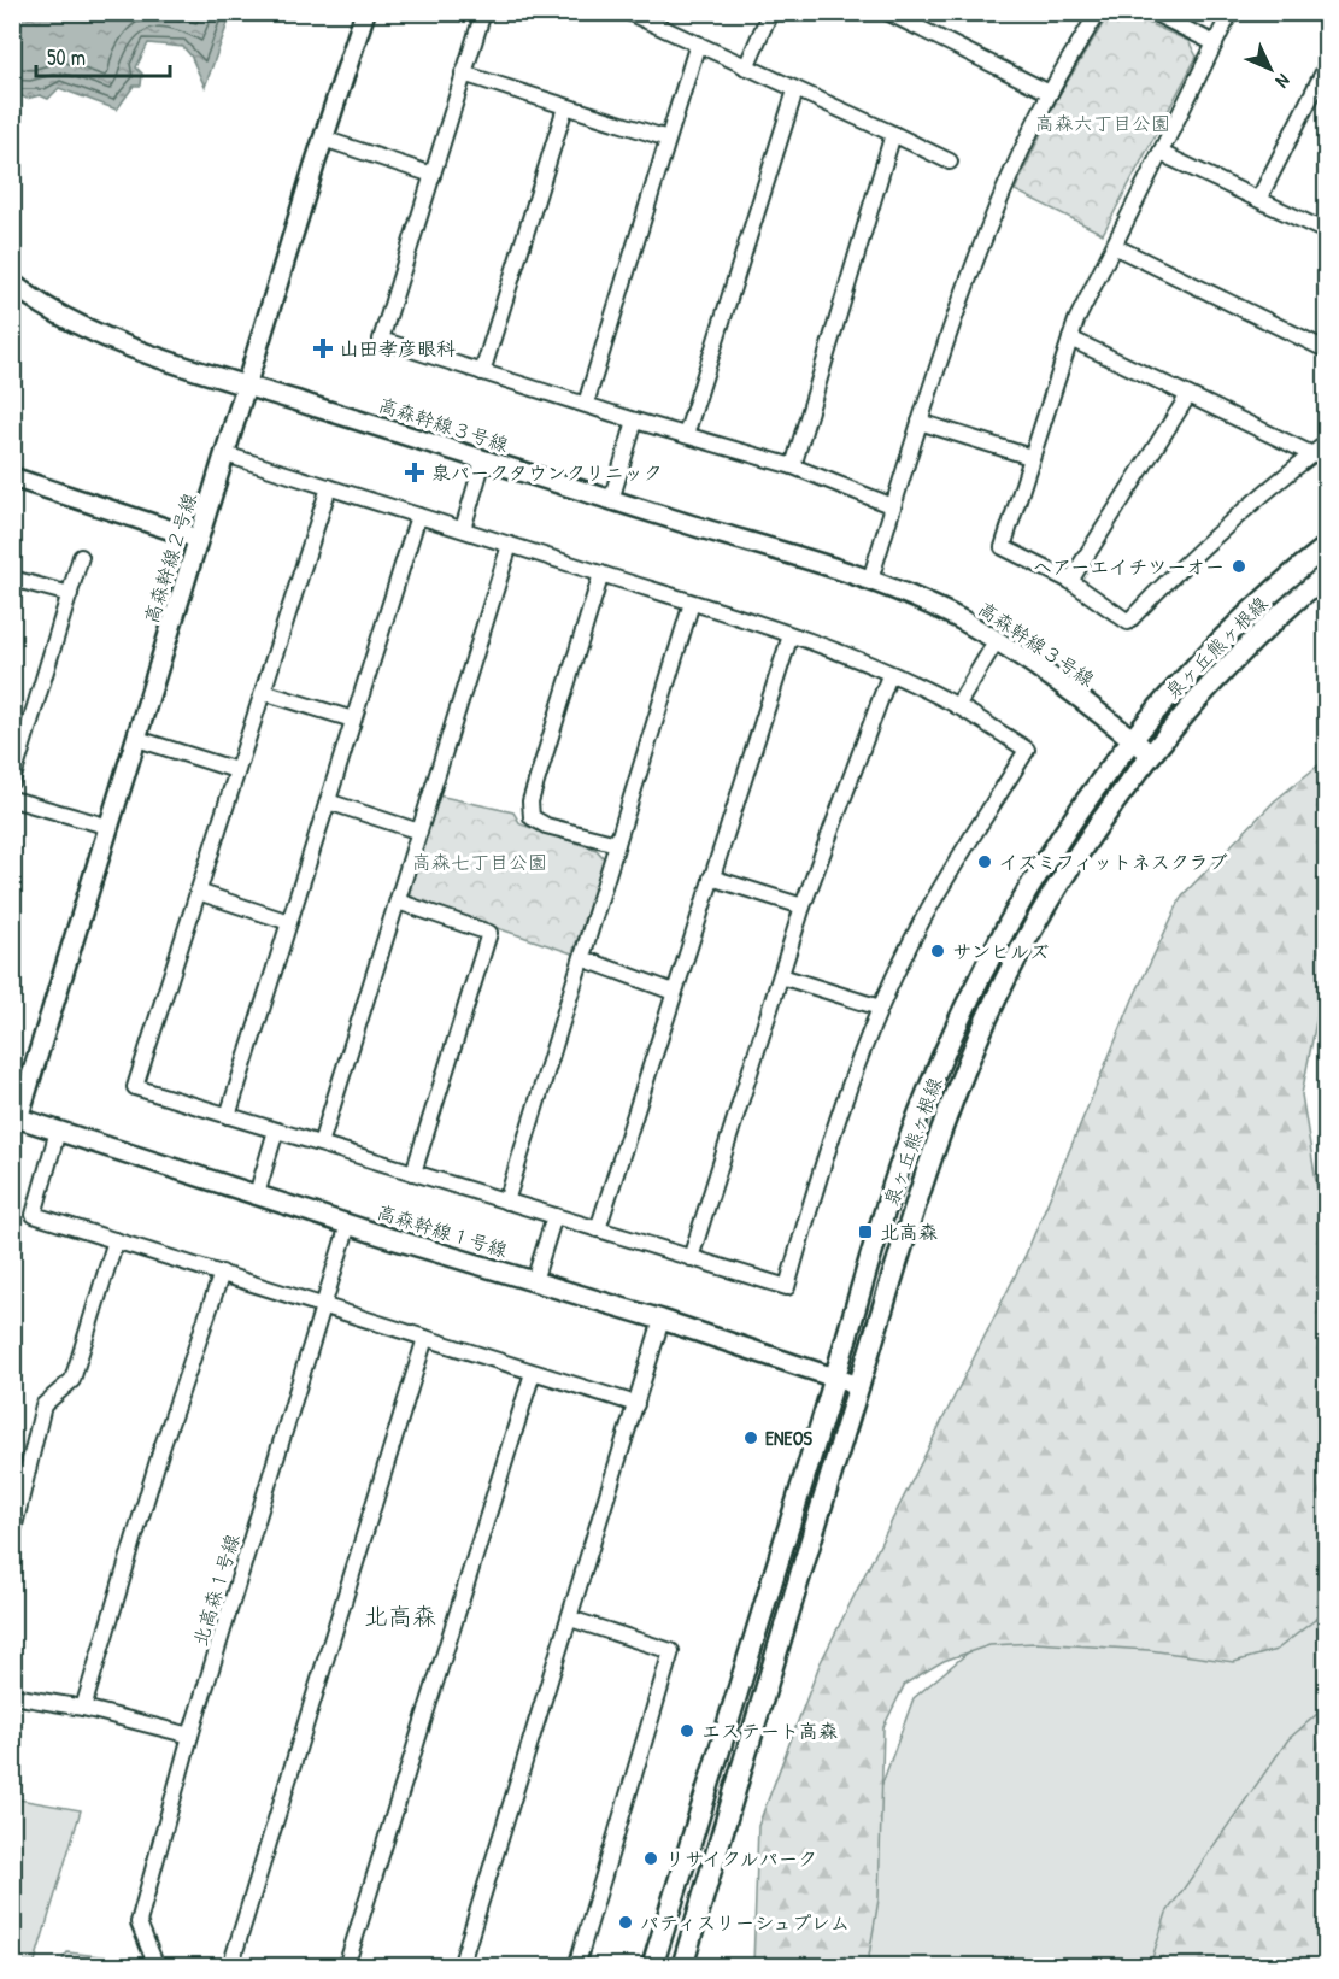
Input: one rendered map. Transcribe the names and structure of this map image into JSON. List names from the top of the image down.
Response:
{
  "streets": {
    "main road": ["泉ヶ丘熊ヶ根線"],
    "street": [
      "高森幹線３号線",
      "高森幹線２号線",
      "高森幹線１号線",
      "北高森１号線"
    ]
  },
  "crossings": [
    ["高森幹線３号線", "高森幹線２号線"],
    ["高森幹線３号線", "泉ヶ丘熊ヶ根線"],
    ["高森幹線２号線", "高森幹線１号線"],
    ["泉ヶ丘熊ヶ根線", "高森幹線１号線"],
    ["高森幹線１号線", "北高森１号線"]
  ],
  "districts": ["北高森"],
  "parks": ["高森六丁目公園", "高森七丁目公園"],
  "places": {
    "health": ["山田孝彦眼科", "泉パークタウンクリニック"],
    "other": [
      "ヘアーエイチツーオー",
      "イズミフィットネスクラブ",
      "サンヒルズ",
      "ENEOS",
      "エステート高森",
      "リサイクルパーク",
      "パティスリーシュプレム"
    ],
    "transit": ["北高森"]
  },
  "scale_bar": "50 m",
  "north": "bottom right"
}
